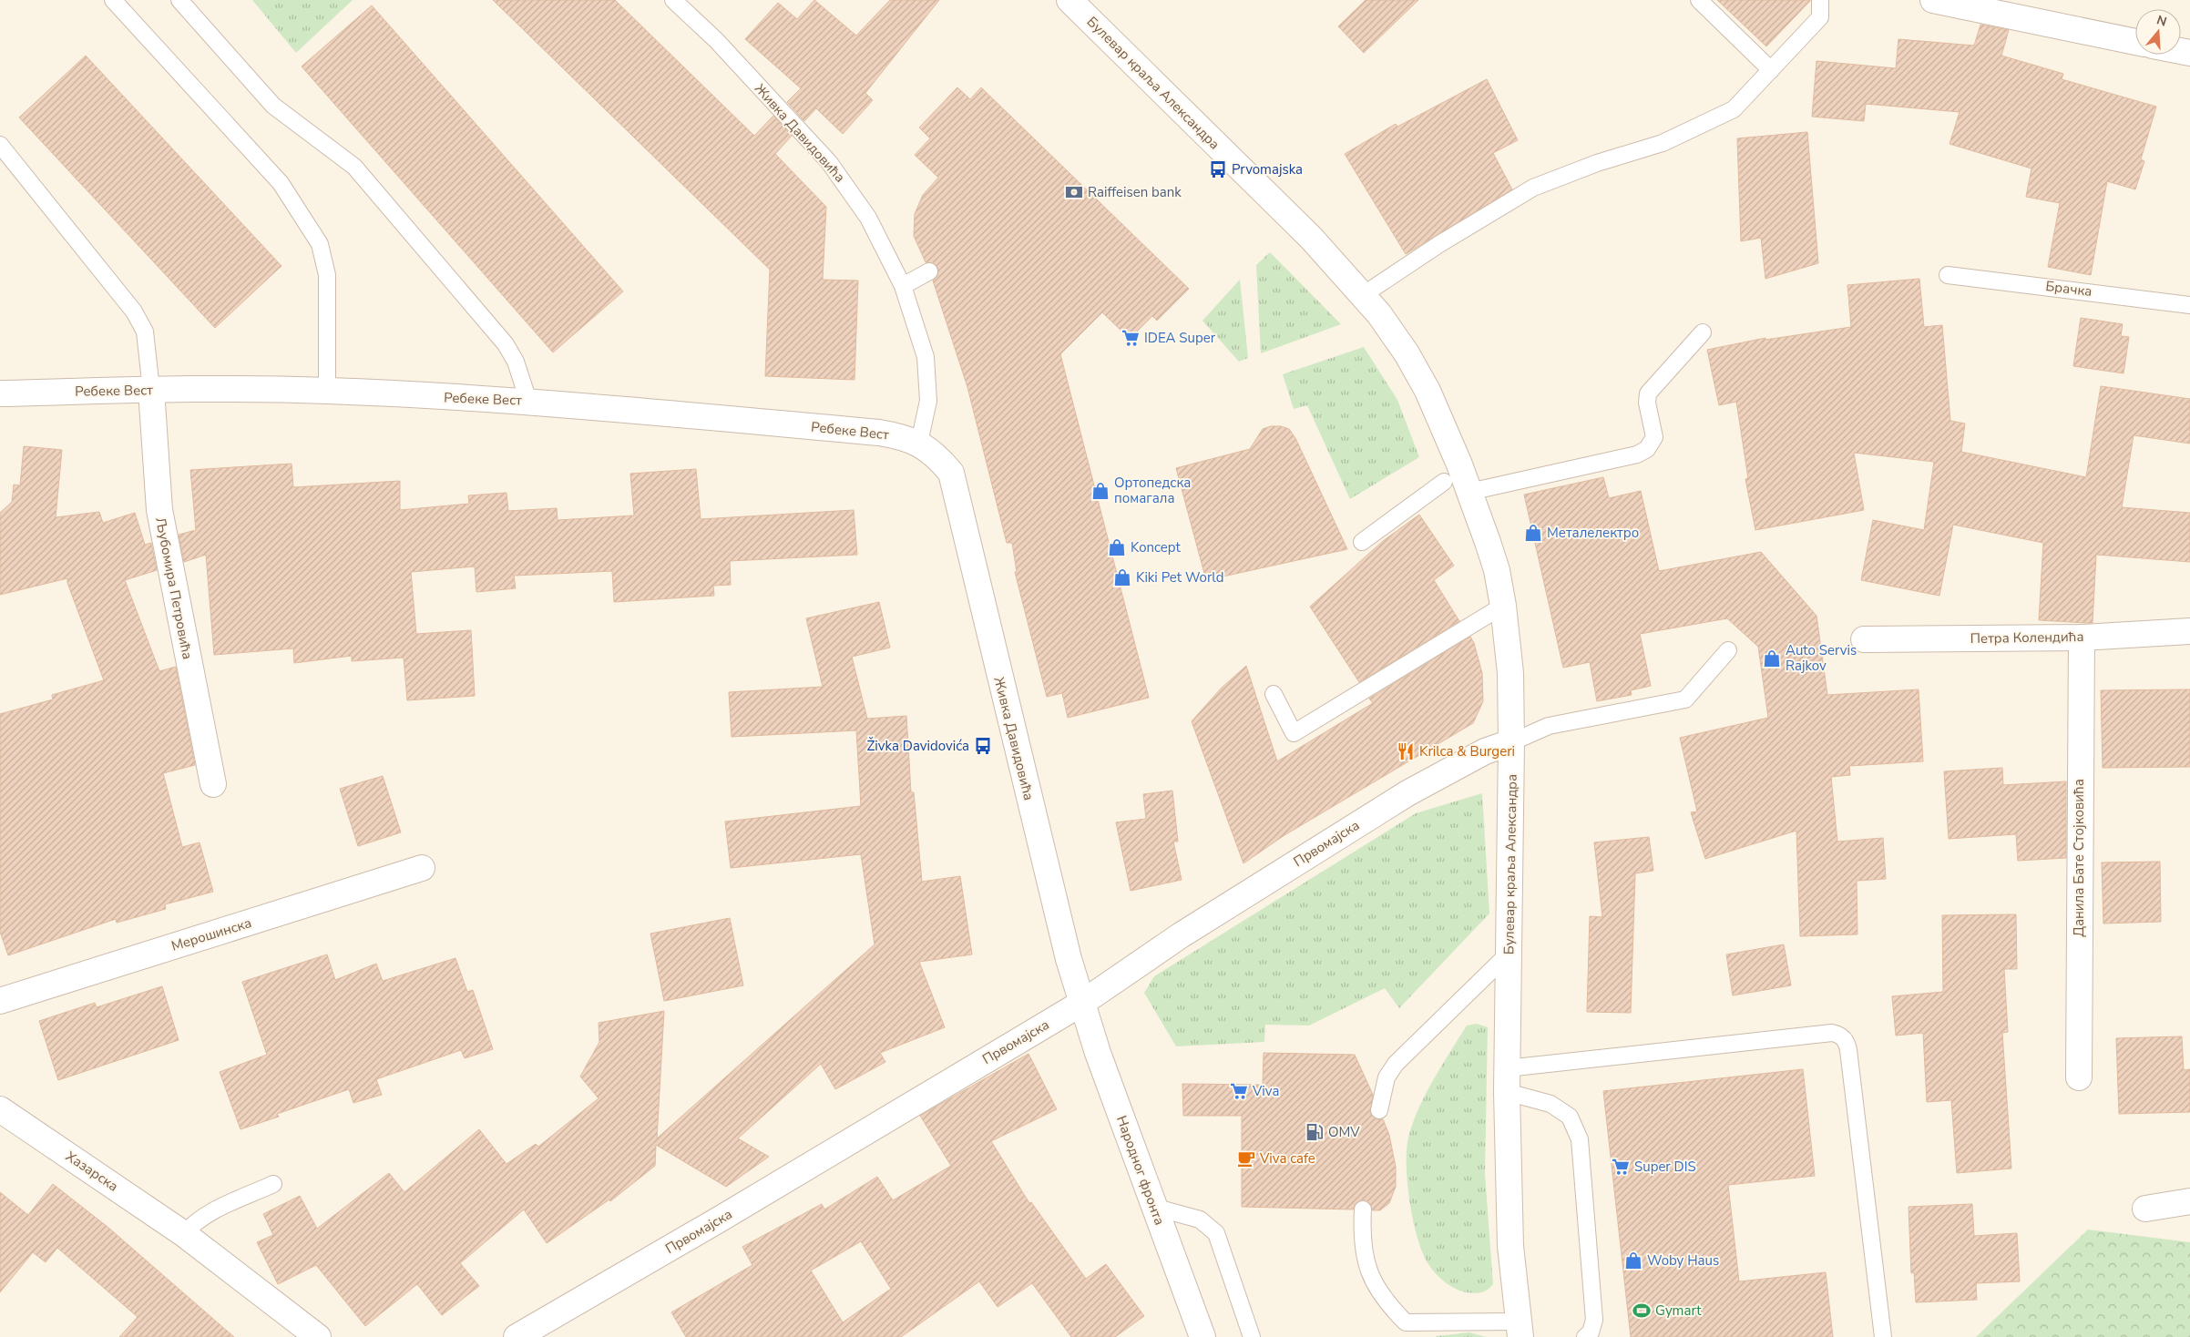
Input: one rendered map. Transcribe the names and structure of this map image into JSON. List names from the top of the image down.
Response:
{
  "streets": {
    "street": [
      "Булевар краља Александра",
      "Живка Давидовића",
      "Ребеке Вест",
      "Љубомира Петровића",
      "Петра Колендића",
      "Првомајска",
      "Данила Бате Стојковића",
      "Мерошинска",
      "Народног фронта",
      "Хазарска"
    ],
    "lane": ["Брачка"]
  },
  "crossings": [
    ["Булевар краља Александра", "Првомајска"],
    ["Живка Давидовића", "Ребеке Вест"],
    ["Живка Давидовића", "Првомајска"],
    ["Живка Давидовића", "Народног фронта"],
    ["Ребеке Вест", "Љубомира Петровића"],
    ["Петра Колендића", "Данила Бате Стојковића"],
    ["Првомајска", "Народног фронта"]
  ],
  "places": {
    "bus stop": ["Prvomajska", "Živka Davidovića"],
    "bank": ["Raiffeisen bank"],
    "supermarket": ["IDEA Super", "Viva", "Super DIS"],
    "shop": [
      "Ортопедска помагала",
      "Металелектро",
      "Koncept",
      "Kiki Pet World",
      "Auto Servis Rajkov",
      "Woby Haus"
    ],
    "restaurant": ["Krilca & Burgeri"],
    "fuel station": ["OMV"],
    "cafe": ["Viva cafe"],
    "sports": ["Gymart"]
  },
  "north": "top"
}
